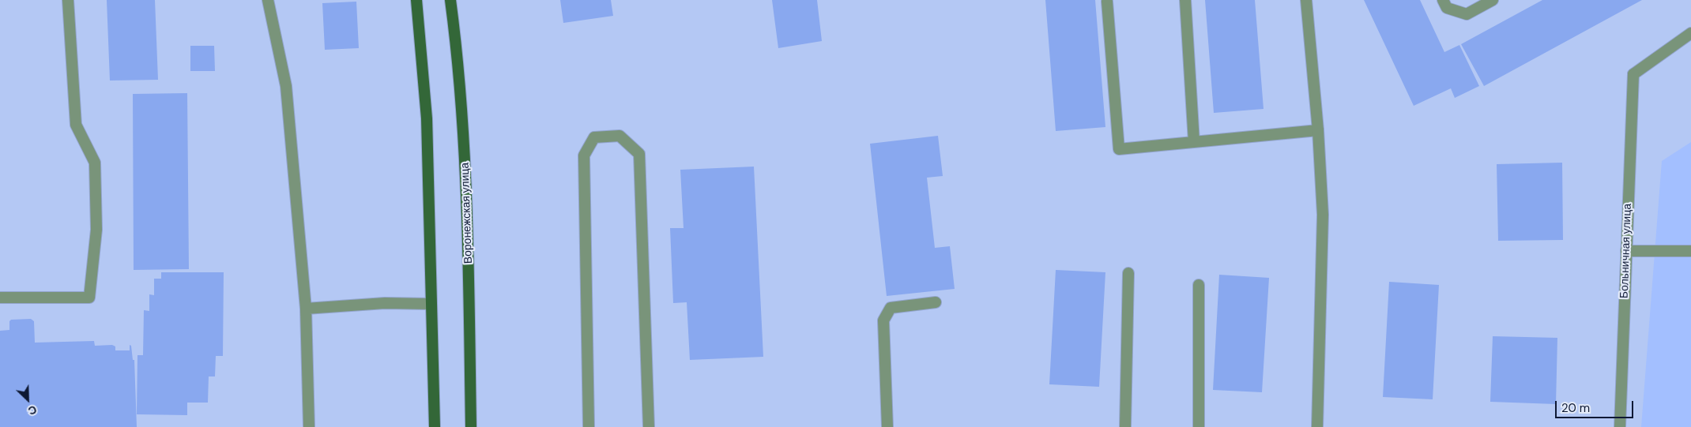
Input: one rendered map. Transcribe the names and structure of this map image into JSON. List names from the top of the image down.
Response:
{
  "streets": {
    "main road": ["Воронежская улица"],
    "street": ["Больничная улица"]
  },
  "scale_bar": "20 m",
  "north": "bottom right"
}
